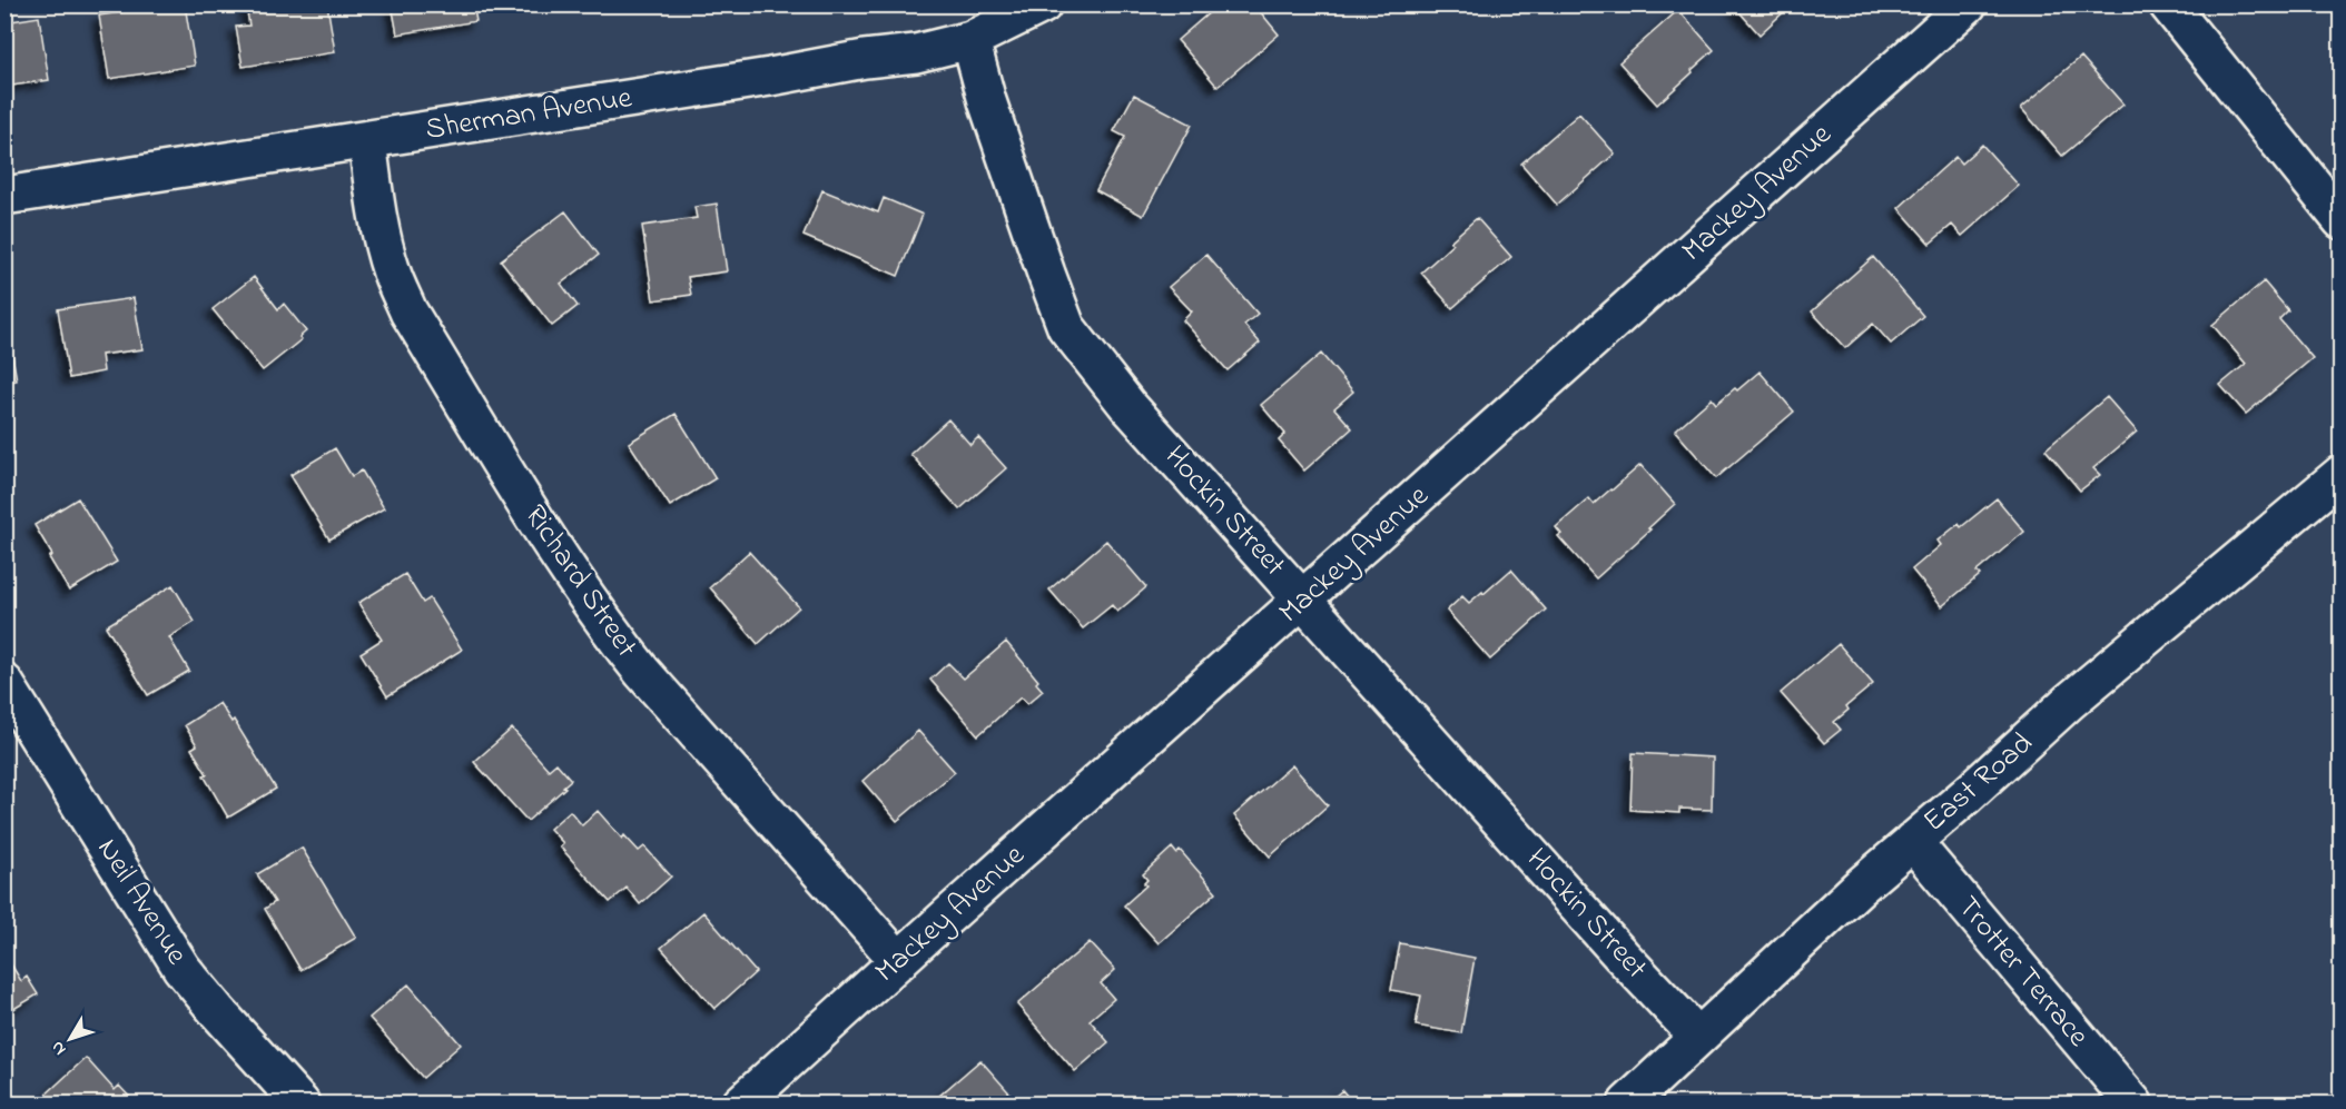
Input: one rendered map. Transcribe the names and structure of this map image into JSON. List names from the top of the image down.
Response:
{
  "streets": {
    "street": [
      "Sherman Avenue",
      "Mackey Avenue",
      "Hockin Street",
      "Richard Street",
      "East Road",
      "Neil Avenue",
      "Trotter Terrace"
    ]
  },
  "crossings": [
    ["Sherman Avenue", "Hockin Street"],
    ["Sherman Avenue", "Richard Street"],
    ["Mackey Avenue", "Hockin Street"],
    ["Mackey Avenue", "Richard Street"],
    ["Hockin Street", "East Road"],
    ["East Road", "Trotter Terrace"]
  ],
  "north": "bottom left"
}
